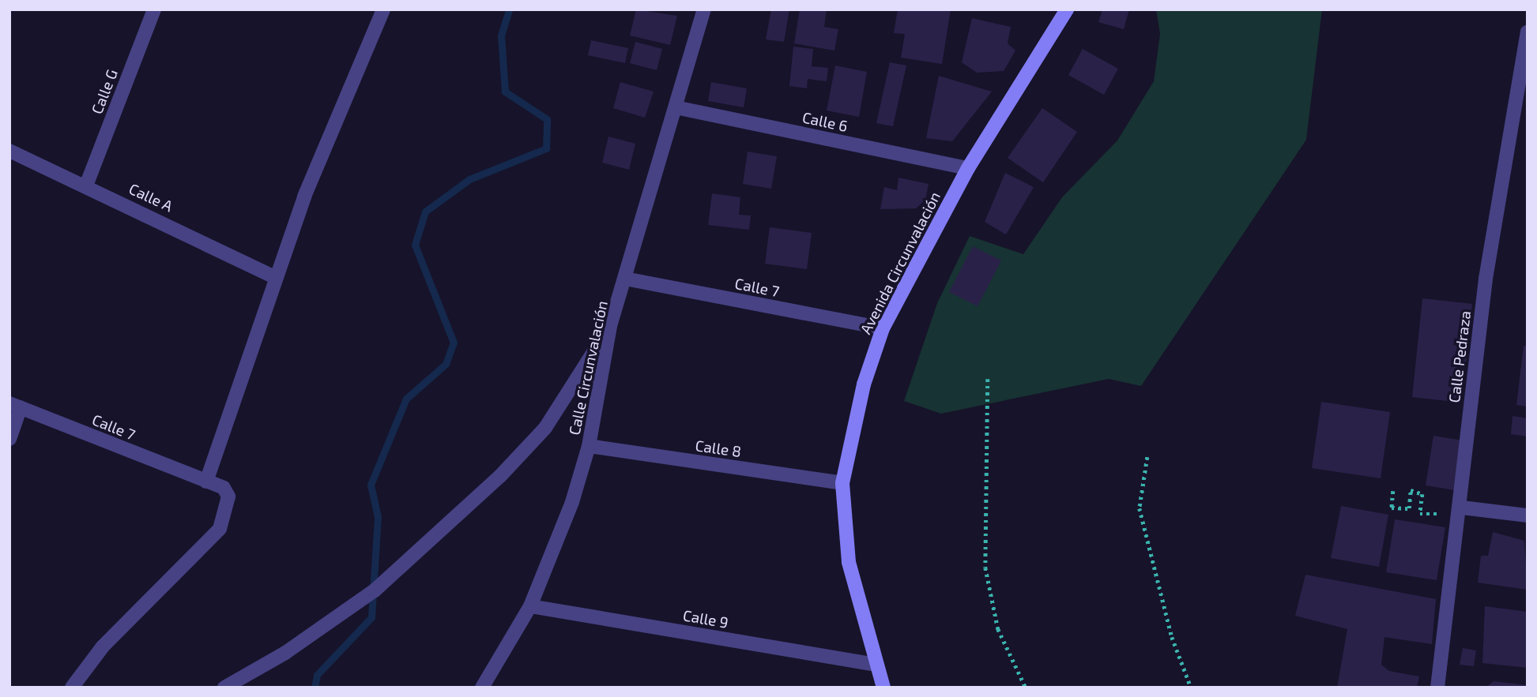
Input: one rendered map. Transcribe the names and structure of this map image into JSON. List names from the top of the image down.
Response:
{
  "streets": {
    "street": [
      "Calle G",
      "Calle 6",
      "Calle A",
      "Avenida Circunvalación",
      "Calle 7",
      "Calle Pedraza",
      "Calle Circunvalación",
      "Calle 8",
      "Calle 9"
    ]
  },
  "crossings": [
    ["Calle G", "Calle A"],
    ["Calle 6", "Avenida Circunvalación"],
    ["Calle 6", "Calle Circunvalación"],
    ["Avenida Circunvalación", "Calle 7"],
    ["Avenida Circunvalación", "Calle 8"],
    ["Avenida Circunvalación", "Calle 9"],
    ["Calle 7", "Calle Circunvalación"],
    ["Calle Circunvalación", "Calle 8"],
    ["Calle Circunvalación", "Calle 9"]
  ]
}
